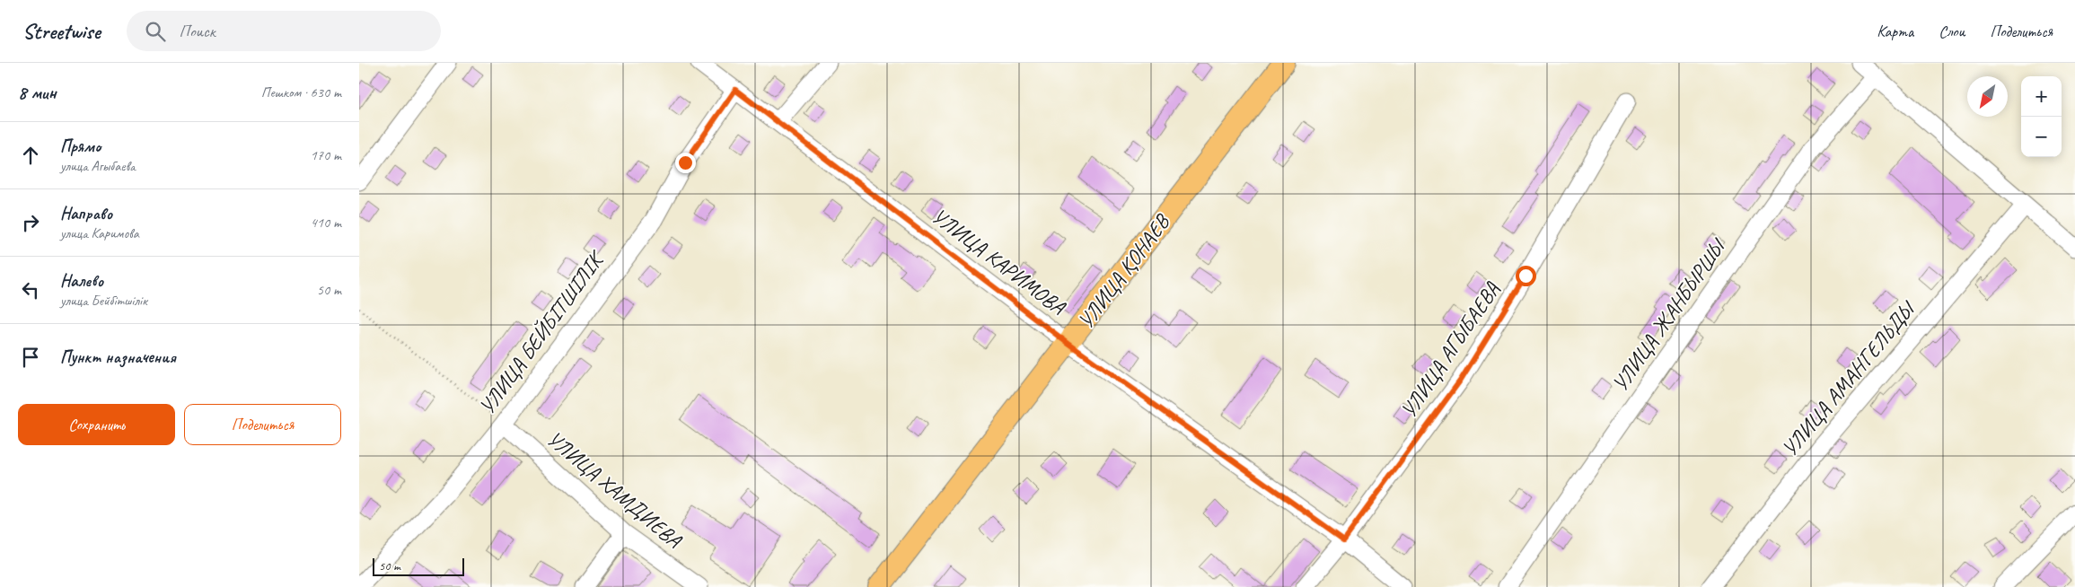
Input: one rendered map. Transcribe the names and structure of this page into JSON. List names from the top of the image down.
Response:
{
  "streets": {
    "main road": ["УЛИЦА ҚОНАЕВ"],
    "street": [
      "УЛИЦА КАРИМОВА",
      "УЛИЦА ЖАНБЫРШЫ",
      "УЛИЦА БЕЙБІТШІЛІК",
      "УЛИЦА АГЫБАЕВА",
      "УЛИЦА АМАНГЕЛЬДЫ",
      "УЛИЦА ХАМДИЕВА"
    ]
  },
  "crossings": [
    ["УЛИЦА КАРИМОВА", "УЛИЦА ҚОНАЕВ"],
    ["УЛИЦА КАРИМОВА", "УЛИЦА БЕЙБІТШІЛІК"],
    ["УЛИЦА КАРИМОВА", "УЛИЦА АГЫБАЕВА"],
    ["УЛИЦА БЕЙБІТШІЛІК", "УЛИЦА ХАМДИЕВА"]
  ],
  "scale_bar": "50 m",
  "north": "bottom left",
  "page": {
    "header": "Streetwise",
    "search": "Поиск",
    "nav": ["Карта", "Слои", "Поделиться"],
    "heading": ["8 мин", "Пешком · 630 m"],
    "map_buttons": ["+", "−"],
    "list": [
      ["Прямо", "улица Агыбаева", "170 m"],
      ["Направо", "улица Каримова", "410 m"],
      ["Налево", "улица Бейбітшілік", "50 m"],
      "Пункт назначения"
    ],
    "buttons": ["Сохранить", "Поделиться"],
    "scale": "50 m"
  }
}
